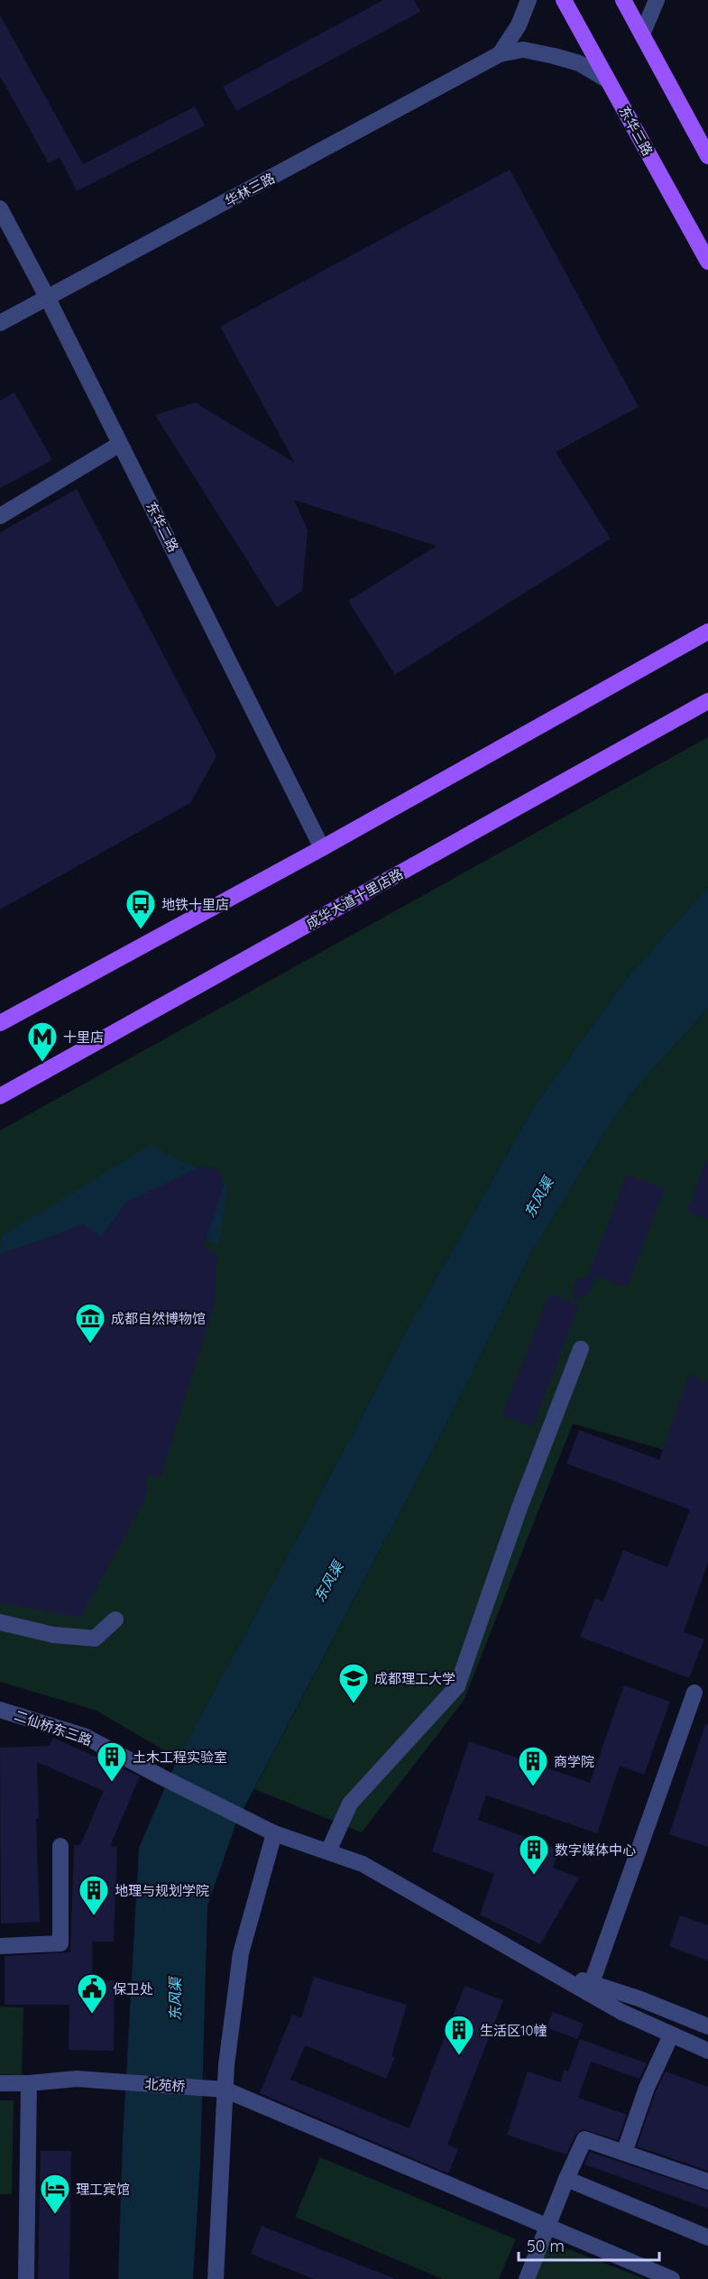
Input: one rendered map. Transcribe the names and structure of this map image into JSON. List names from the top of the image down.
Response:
{
  "streets": {
    "main road": ["东华三路", "成华大道十里店路"],
    "street": [
      "华林三路",
      "东华二路",
      "二仙桥东三路",
      "北苑桥"
    ]
  },
  "crossings": [
    ["华林三路", "东华二路"]
  ],
  "water": ["东风渠"],
  "places": {
    "bus stop": ["地铁十里店"],
    "metro station": ["十里店"],
    "museum": ["成都自然博物馆"],
    "school or university": ["成都理工大学"],
    "building": [
      "土木工程实验室",
      "商学院",
      "数字媒体中心",
      "地理与规划学院",
      "生活区10幢"
    ],
    "public building": ["保卫处"],
    "hotel": ["理工宾馆"]
  },
  "scale_bar": "50 m"
}
